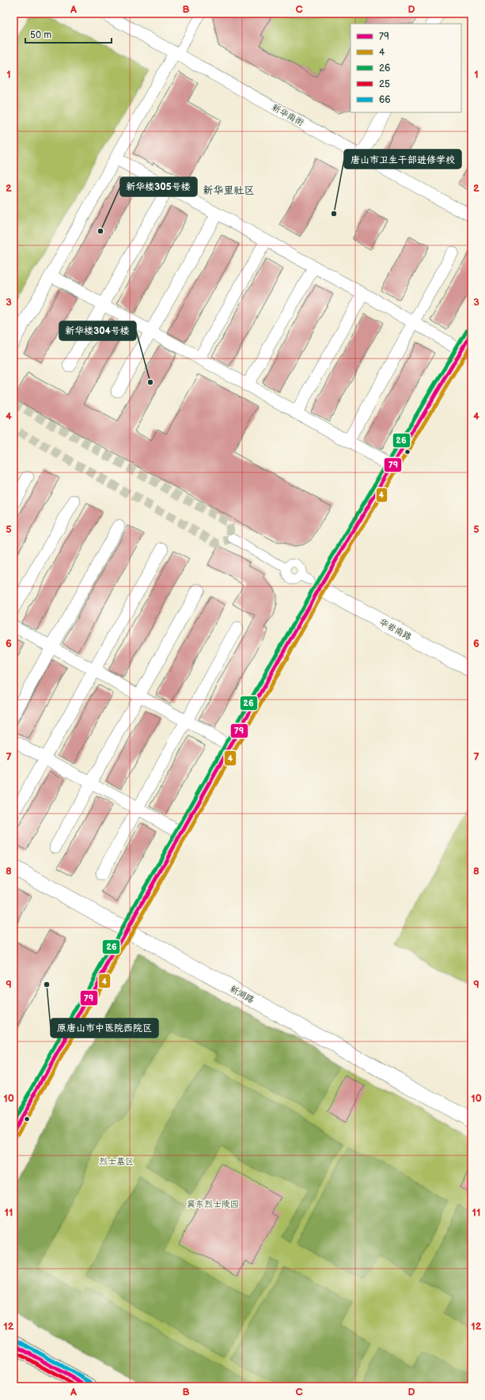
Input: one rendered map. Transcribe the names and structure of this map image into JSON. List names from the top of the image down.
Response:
{
  "streets": {
    "street": ["新华南街", "华岩南路", "新湖路"]
  },
  "districts": ["新华里社区"],
  "parks": ["烈士墓区", "冀东烈士陵园"],
  "places": [
    "唐山市卫生干部进修学校",
    "新华楼305号楼",
    "新华楼304号楼",
    "原唐山市中医院西院区"
  ],
  "lines": [
    "transit line 26",
    "transit line 79",
    "transit line 4",
    "transit line 66",
    "transit line 25"
  ],
  "legend": [
    "79",
    "4",
    "26",
    "25",
    "66"
  ],
  "scale_bar": "50 m",
  "grid": {
    "columns": [
      "A",
      "B",
      "C",
      "D"
    ],
    "rows": [
      "1",
      "2",
      "3",
      "4",
      "5",
      "6",
      "7",
      "8",
      "9",
      "10",
      "11",
      "12"
    ]
  }
}
